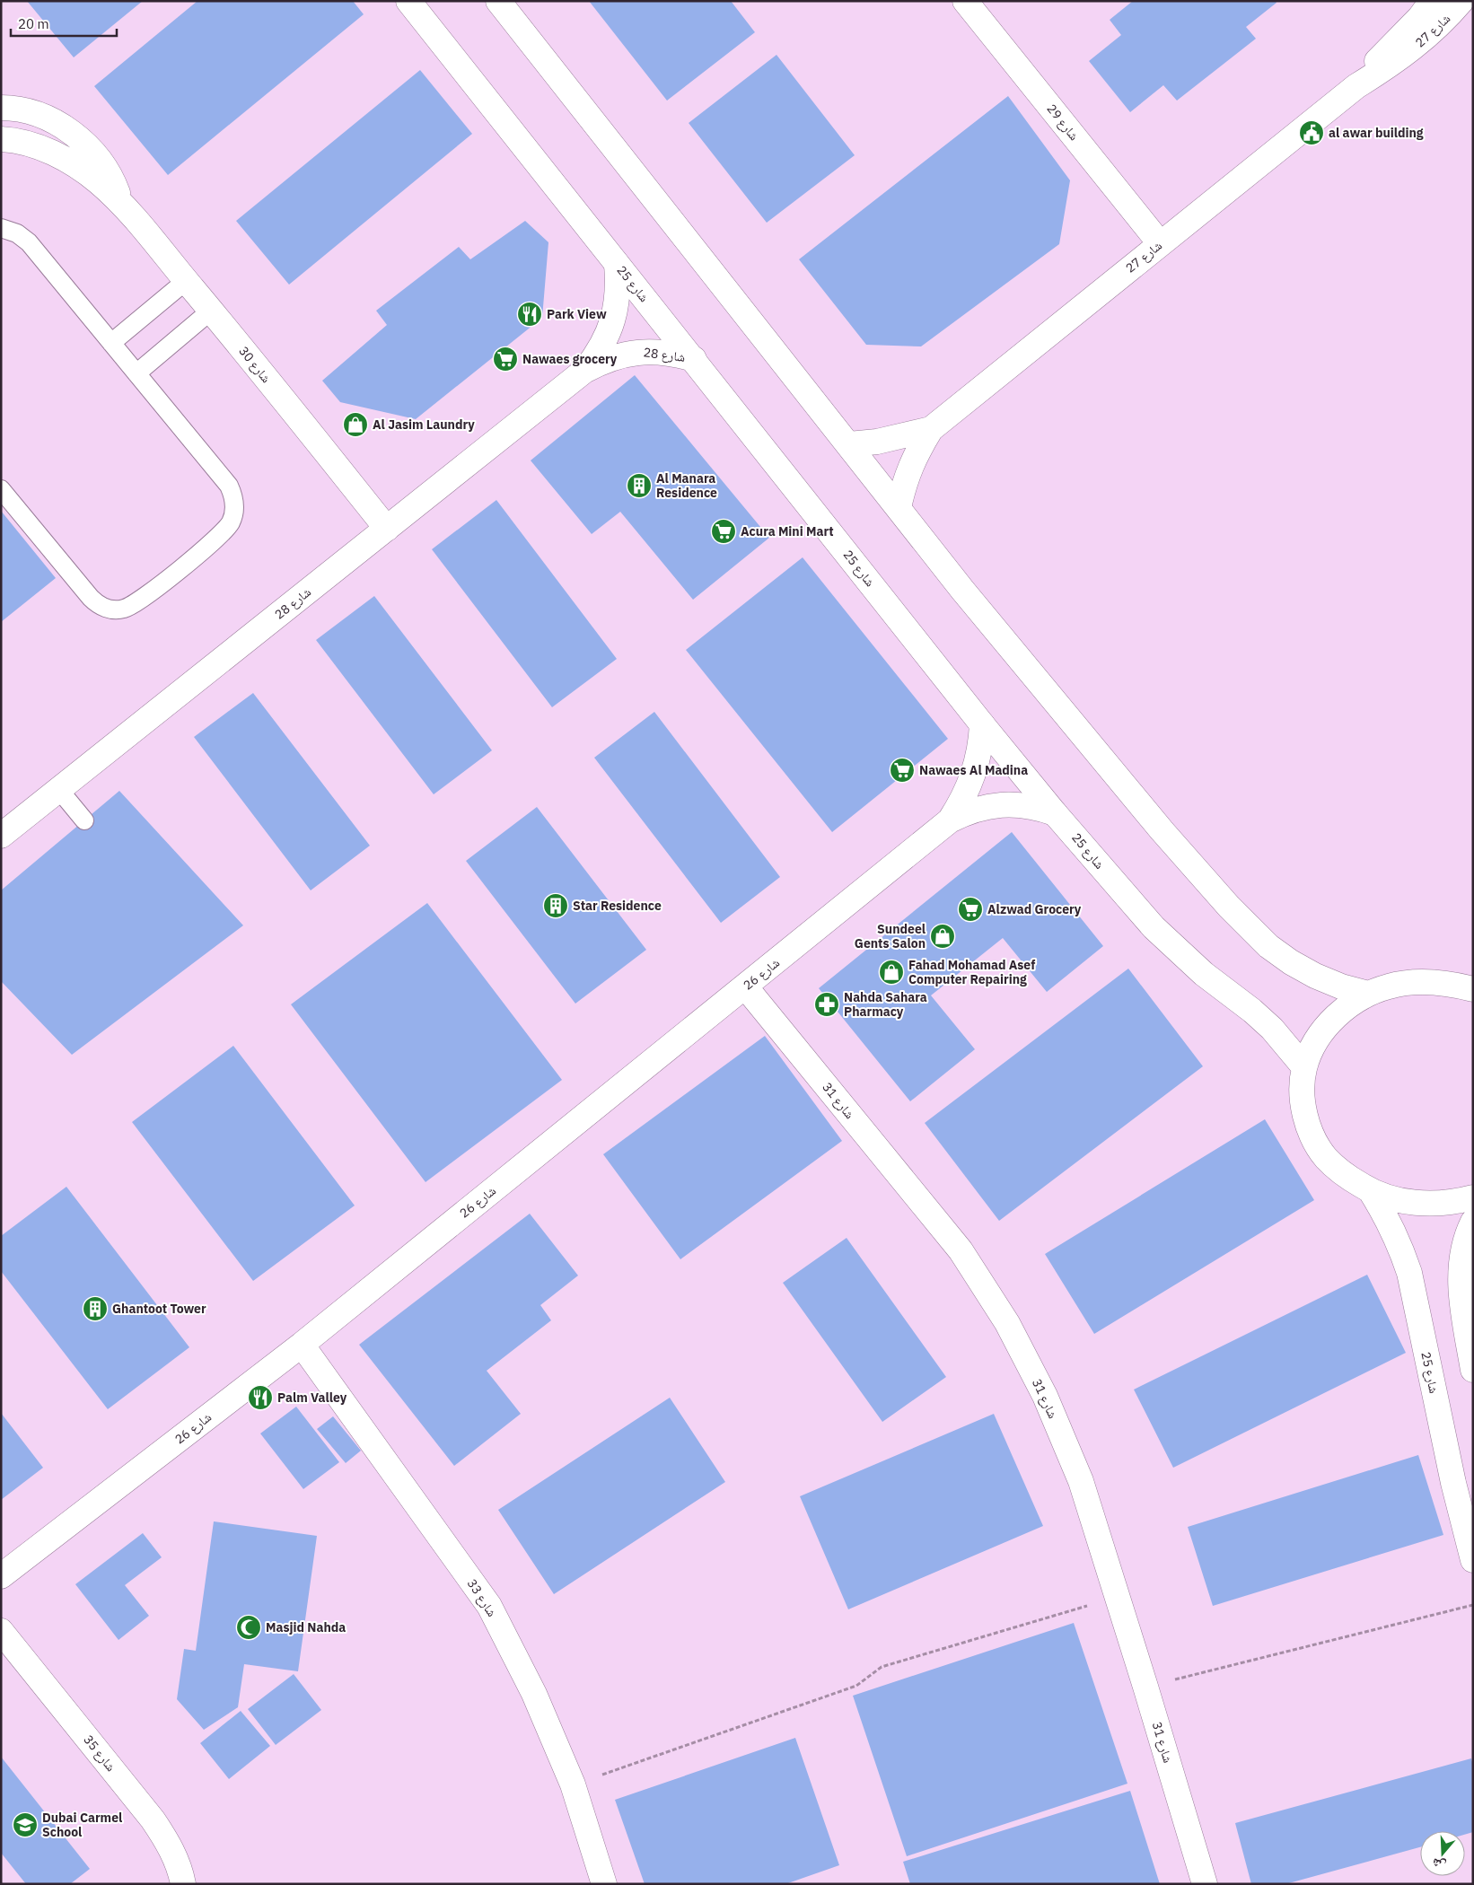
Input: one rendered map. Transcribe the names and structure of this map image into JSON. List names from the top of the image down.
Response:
{
  "streets": {
    "street": [
      "شارع 27",
      "شارع 29",
      "شارع 25",
      "شارع 28",
      "شارع 30",
      "شارع 26",
      "شارع 31",
      "شارع 33",
      "شارع 35"
    ]
  },
  "crossings": [
    ["شارع 27", "شارع 29"],
    ["شارع 25", "شارع 28"],
    ["شارع 25", "شارع 26"],
    ["شارع 28", "شارع 30"],
    ["شارع 26", "شارع 31"],
    ["شارع 26", "شارع 33"]
  ],
  "places": {
    "public building": ["al awar building"],
    "restaurant": ["Park View", "Palm Valley"],
    "supermarket": [
      "Nawaes grocery",
      "Acura Mini Mart",
      "Nawaes Al Madina",
      "Alzwad Grocery"
    ],
    "shop": ["Al Jasim Laundry", "Sundeel Gents Salon", "Fahad Mohamad Asef Computer Repairing"],
    "building": ["Al Manara Residence", "Star Residence", "Ghantoot Tower"],
    "pharmacy": ["Nahda Sahara Pharmacy"],
    "mosque": ["Masjid Nahda"],
    "school or university": ["Dubai Carmel School"]
  },
  "scale_bar": "20 m",
  "north": "bottom"
}
